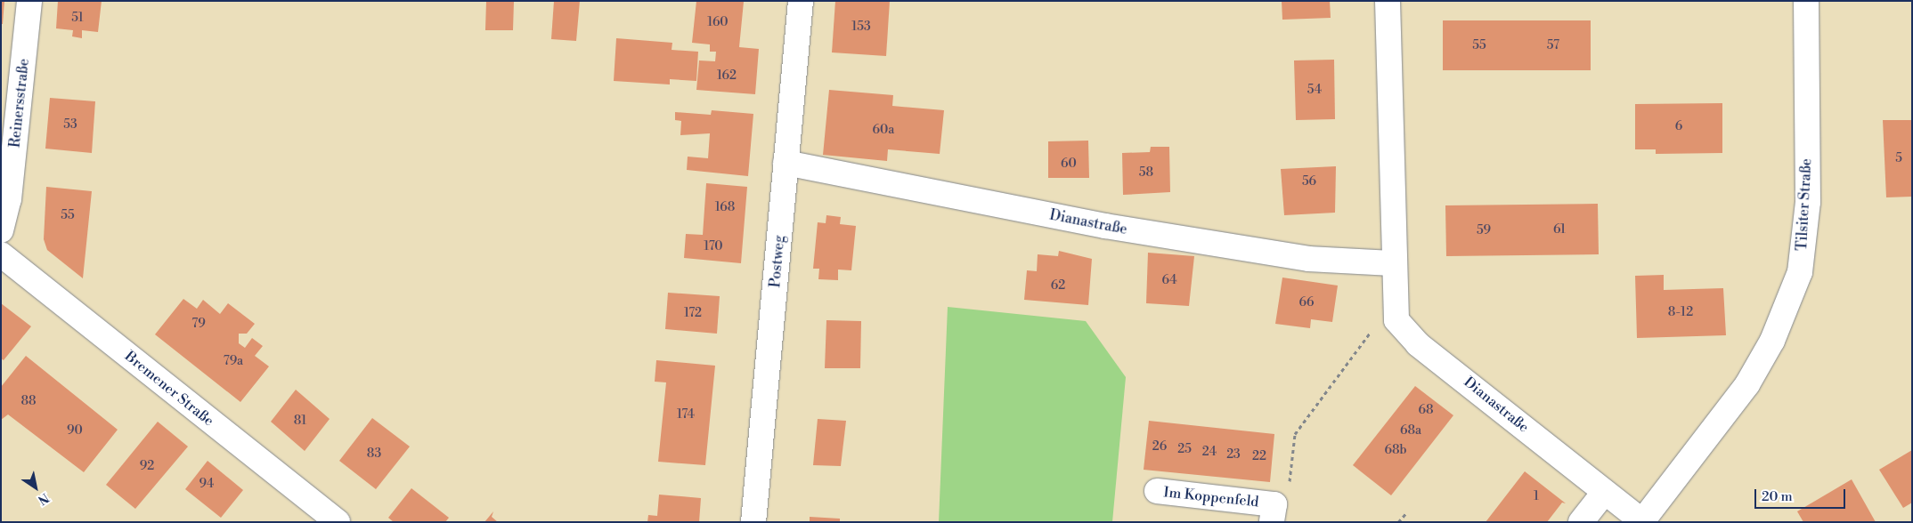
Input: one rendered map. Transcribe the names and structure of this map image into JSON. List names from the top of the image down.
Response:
{
  "streets": {
    "street": [
      "Reinersstraße",
      "Tilsiter Straße",
      "Dianastraße",
      "Postweg",
      "Bremener Straße",
      "Im Koppenfeld"
    ]
  },
  "crossings": [
    ["Tilsiter Straße", "Dianastraße"],
    ["Dianastraße", "Postweg"]
  ],
  "house_numbers": [
    "51",
    "160",
    "153",
    "55",
    "57",
    "162",
    "54",
    "53",
    "6",
    "60a",
    "5",
    "60",
    "58",
    "56",
    "168",
    "55",
    "61",
    "59",
    "170",
    "64",
    "62",
    "66",
    "8-12",
    "172",
    "79",
    "79a",
    "88",
    "68",
    "174",
    "81",
    "90",
    "68a",
    "26",
    "25",
    "68b",
    "24",
    "83",
    "23",
    "22",
    "92",
    "94",
    "1"
  ],
  "scale_bar": "20 m",
  "north": "bottom right"
}
